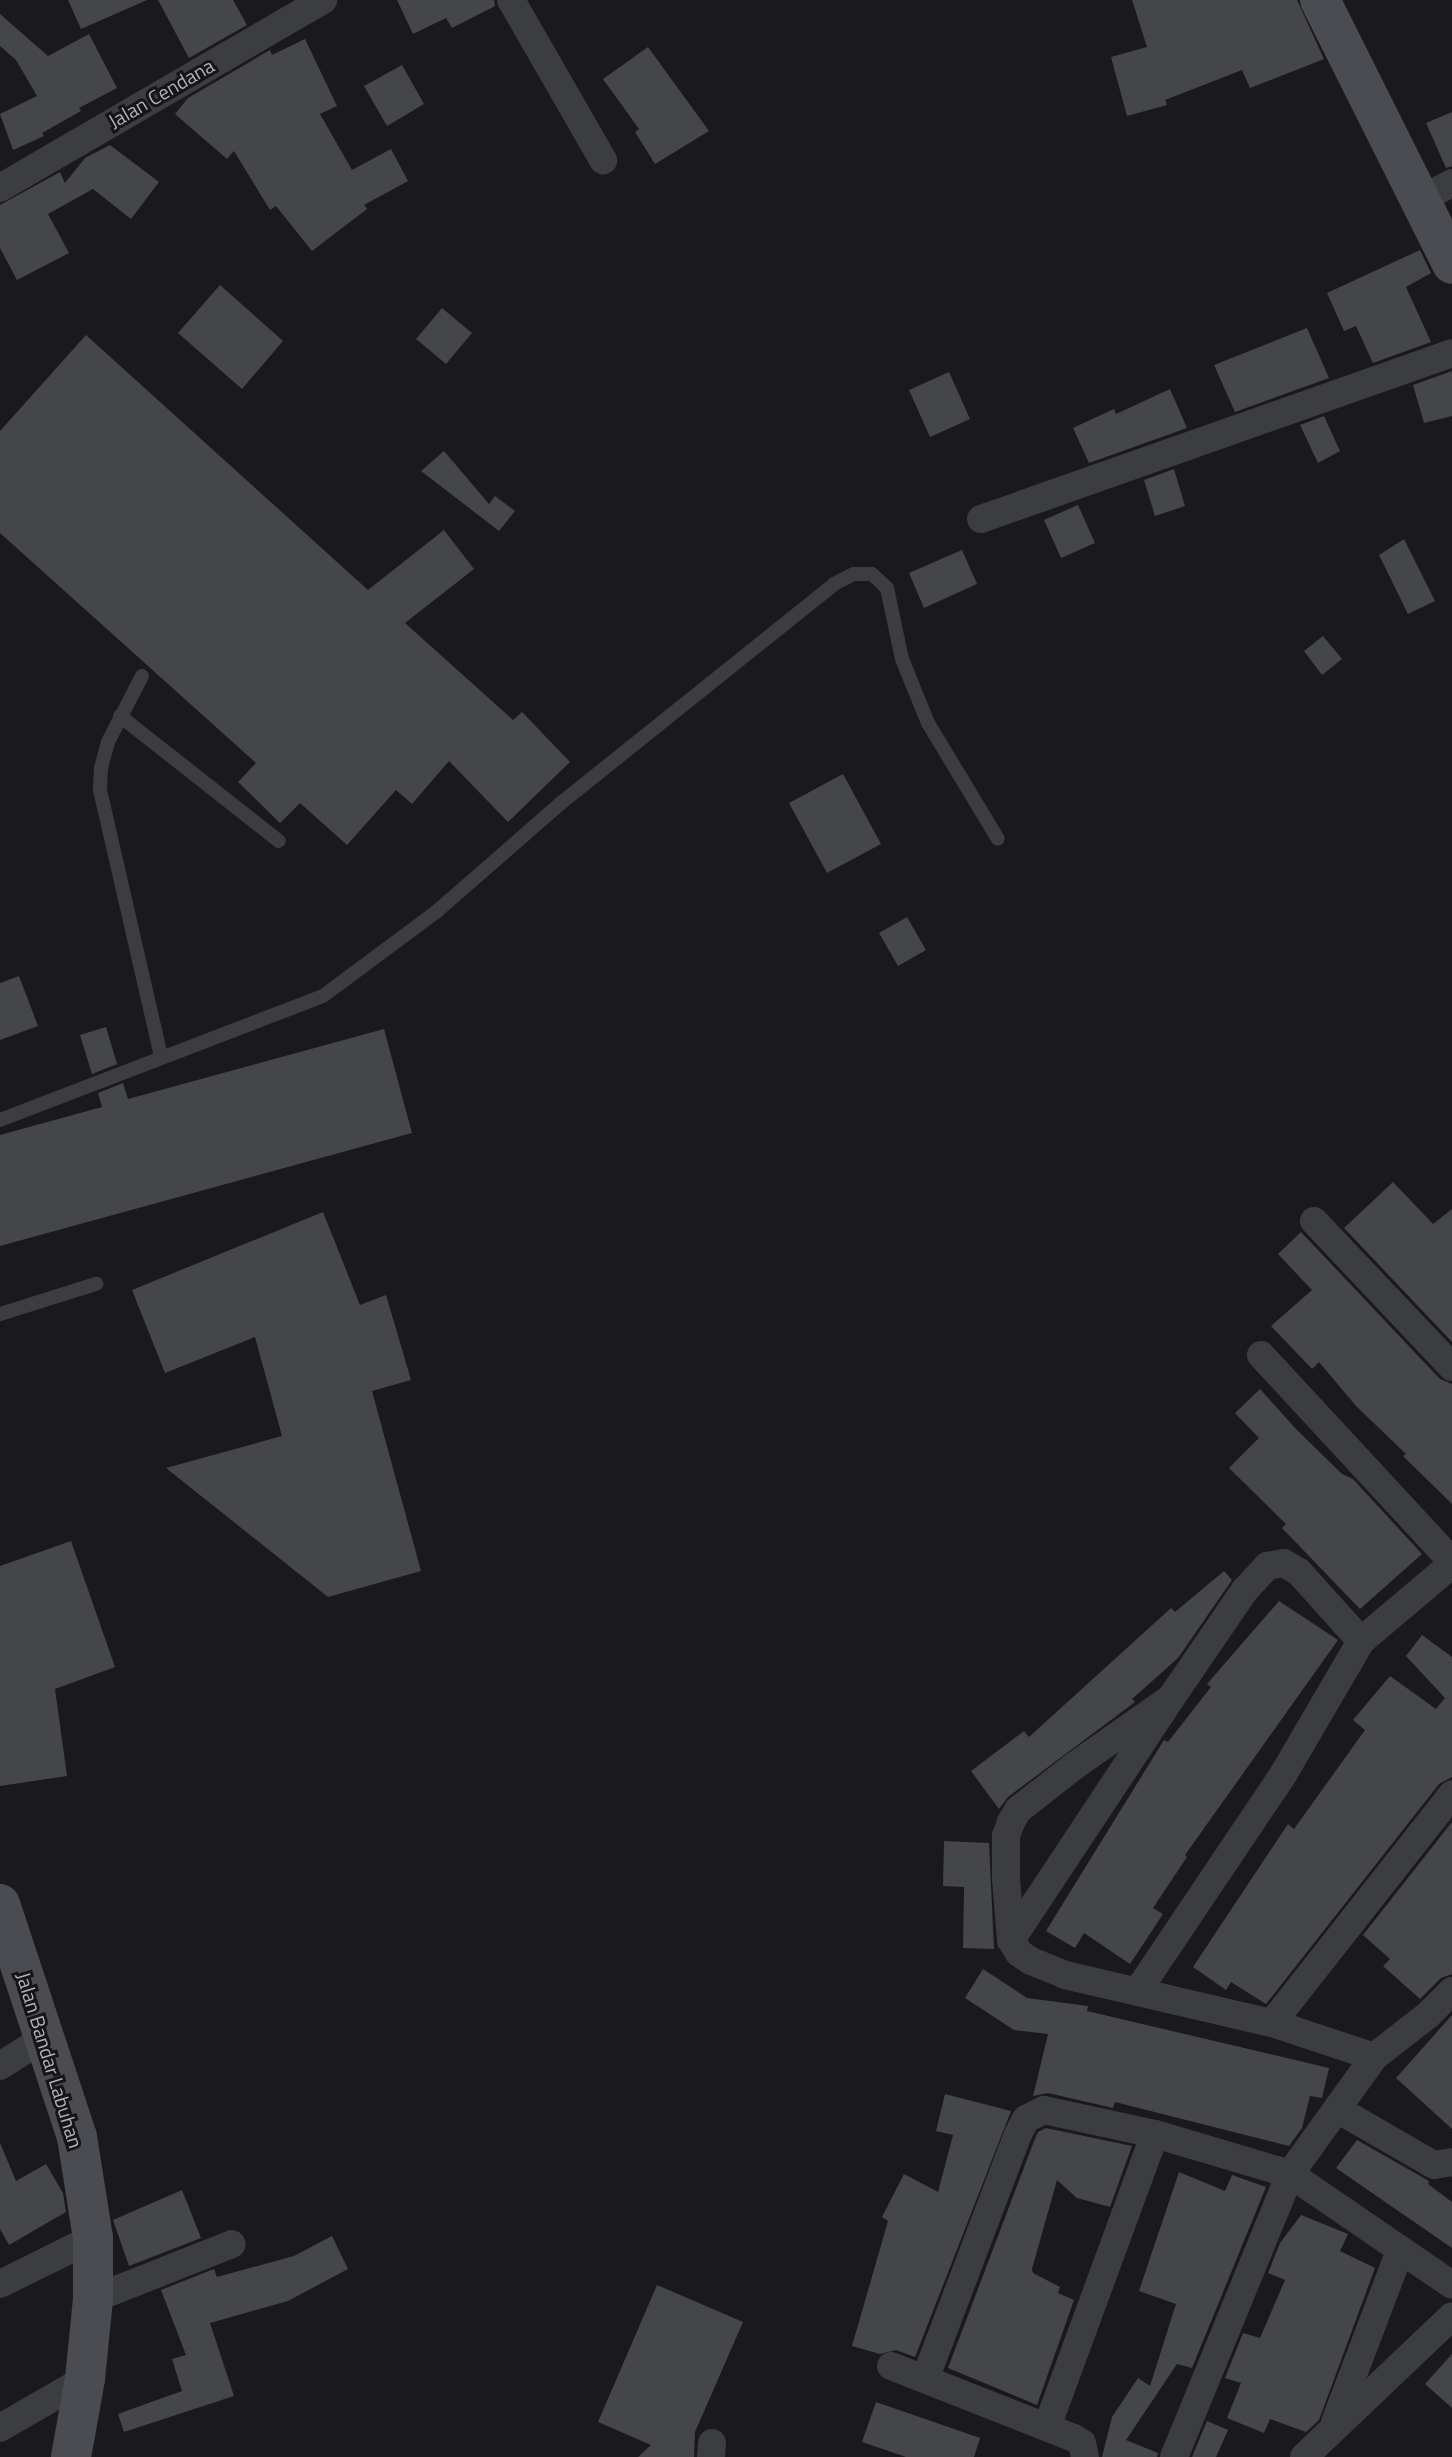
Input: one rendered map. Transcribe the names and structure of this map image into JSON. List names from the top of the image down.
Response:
{
  "streets": {
    "main road": ["Jalan Bandar Labuhan"],
    "street": ["Jalan Cendana"]
  }
}
